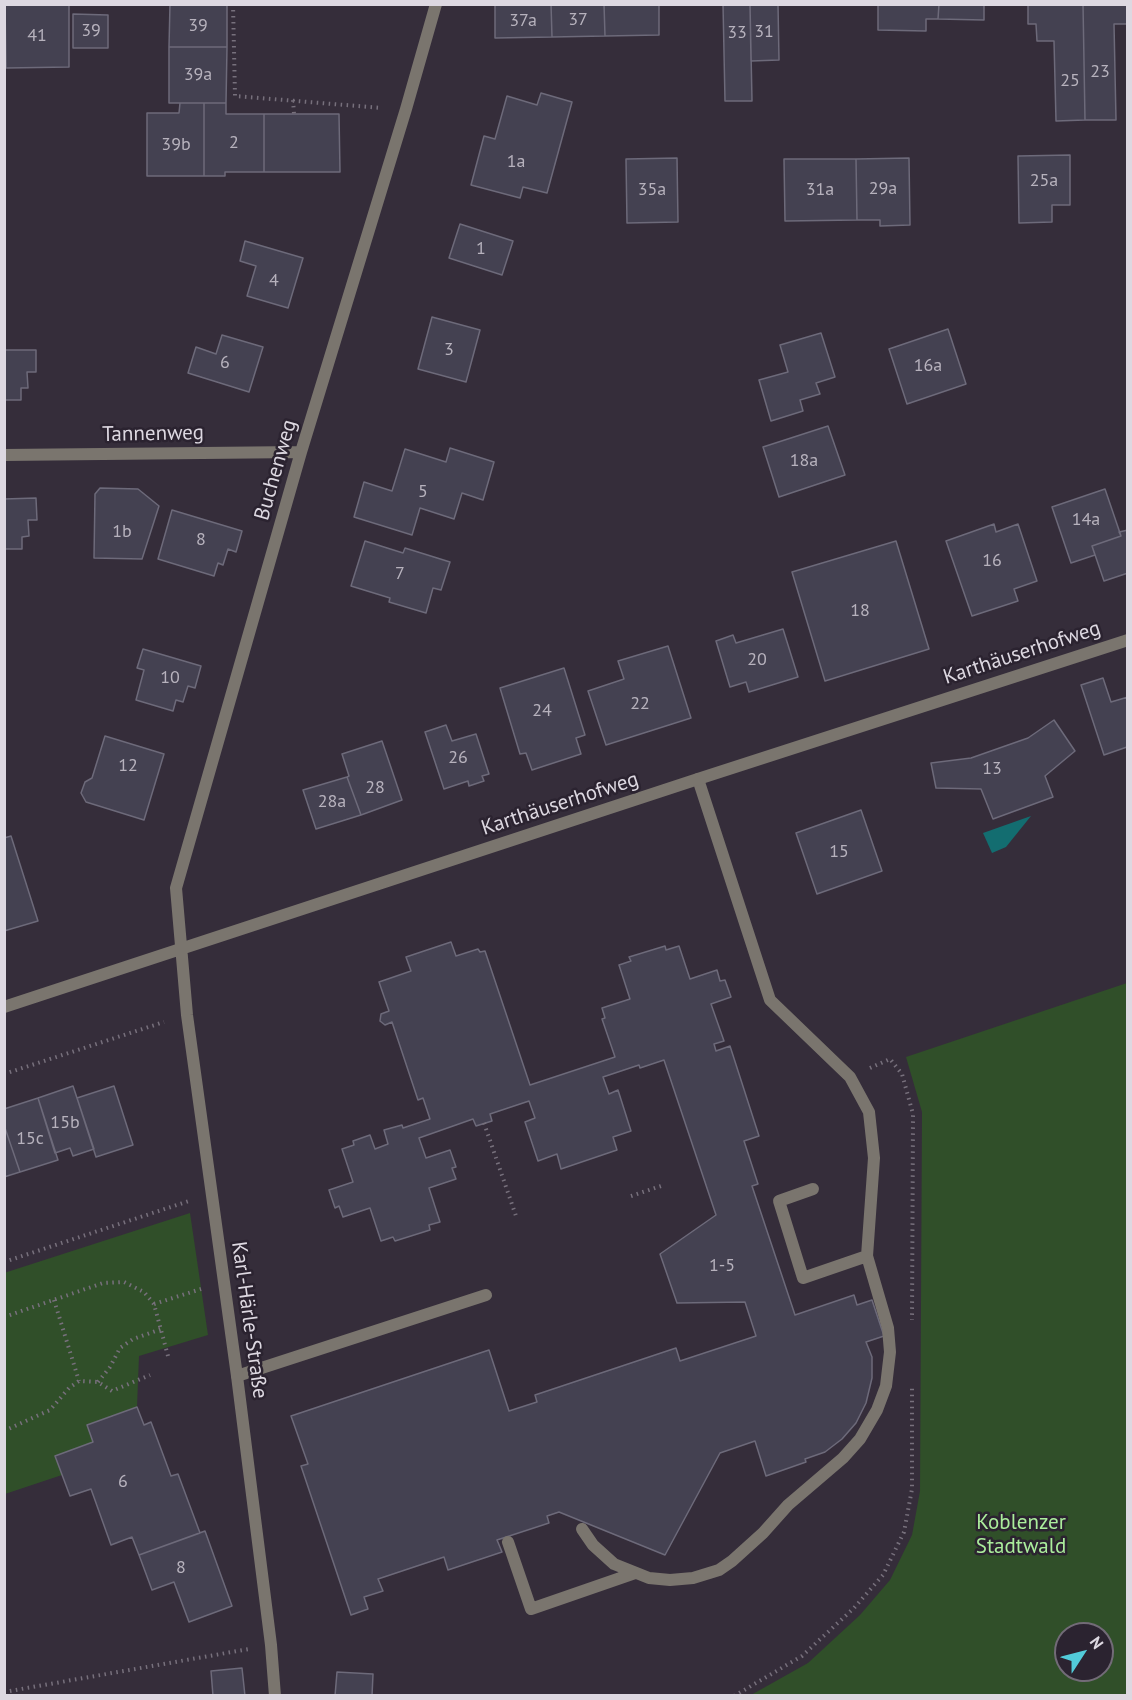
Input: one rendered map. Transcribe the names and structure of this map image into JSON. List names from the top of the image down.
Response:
{
  "streets": {
    "street": [
      "Tannenweg",
      "Buchenweg",
      "Karthäuserhofweg",
      "Karl-Härle-Straße"
    ]
  },
  "crossings": [
    ["Tannenweg", "Buchenweg"],
    ["Buchenweg", "Karthäuserhofweg"],
    ["Buchenweg", "Karl-Härle-Straße"],
    ["Karthäuserhofweg", "Karl-Härle-Straße"]
  ],
  "parks": ["Koblenzer Stadtwald"],
  "house_numbers": [
    "37",
    "37a",
    "39",
    "39",
    "31",
    "33",
    "41",
    "23",
    "39a",
    "25",
    "2",
    "39b",
    "1a",
    "25a",
    "29a",
    "35a",
    "31a",
    "1",
    "4",
    "3",
    "6",
    "16a",
    "18a",
    "5",
    "14a",
    "1b",
    "8",
    "16",
    "7",
    "18",
    "20",
    "10",
    "22",
    "24",
    "26",
    "12",
    "13",
    "28",
    "28a",
    "15",
    "15b",
    "15c",
    "1-5",
    "6",
    "8"
  ],
  "north": "top right"
}
